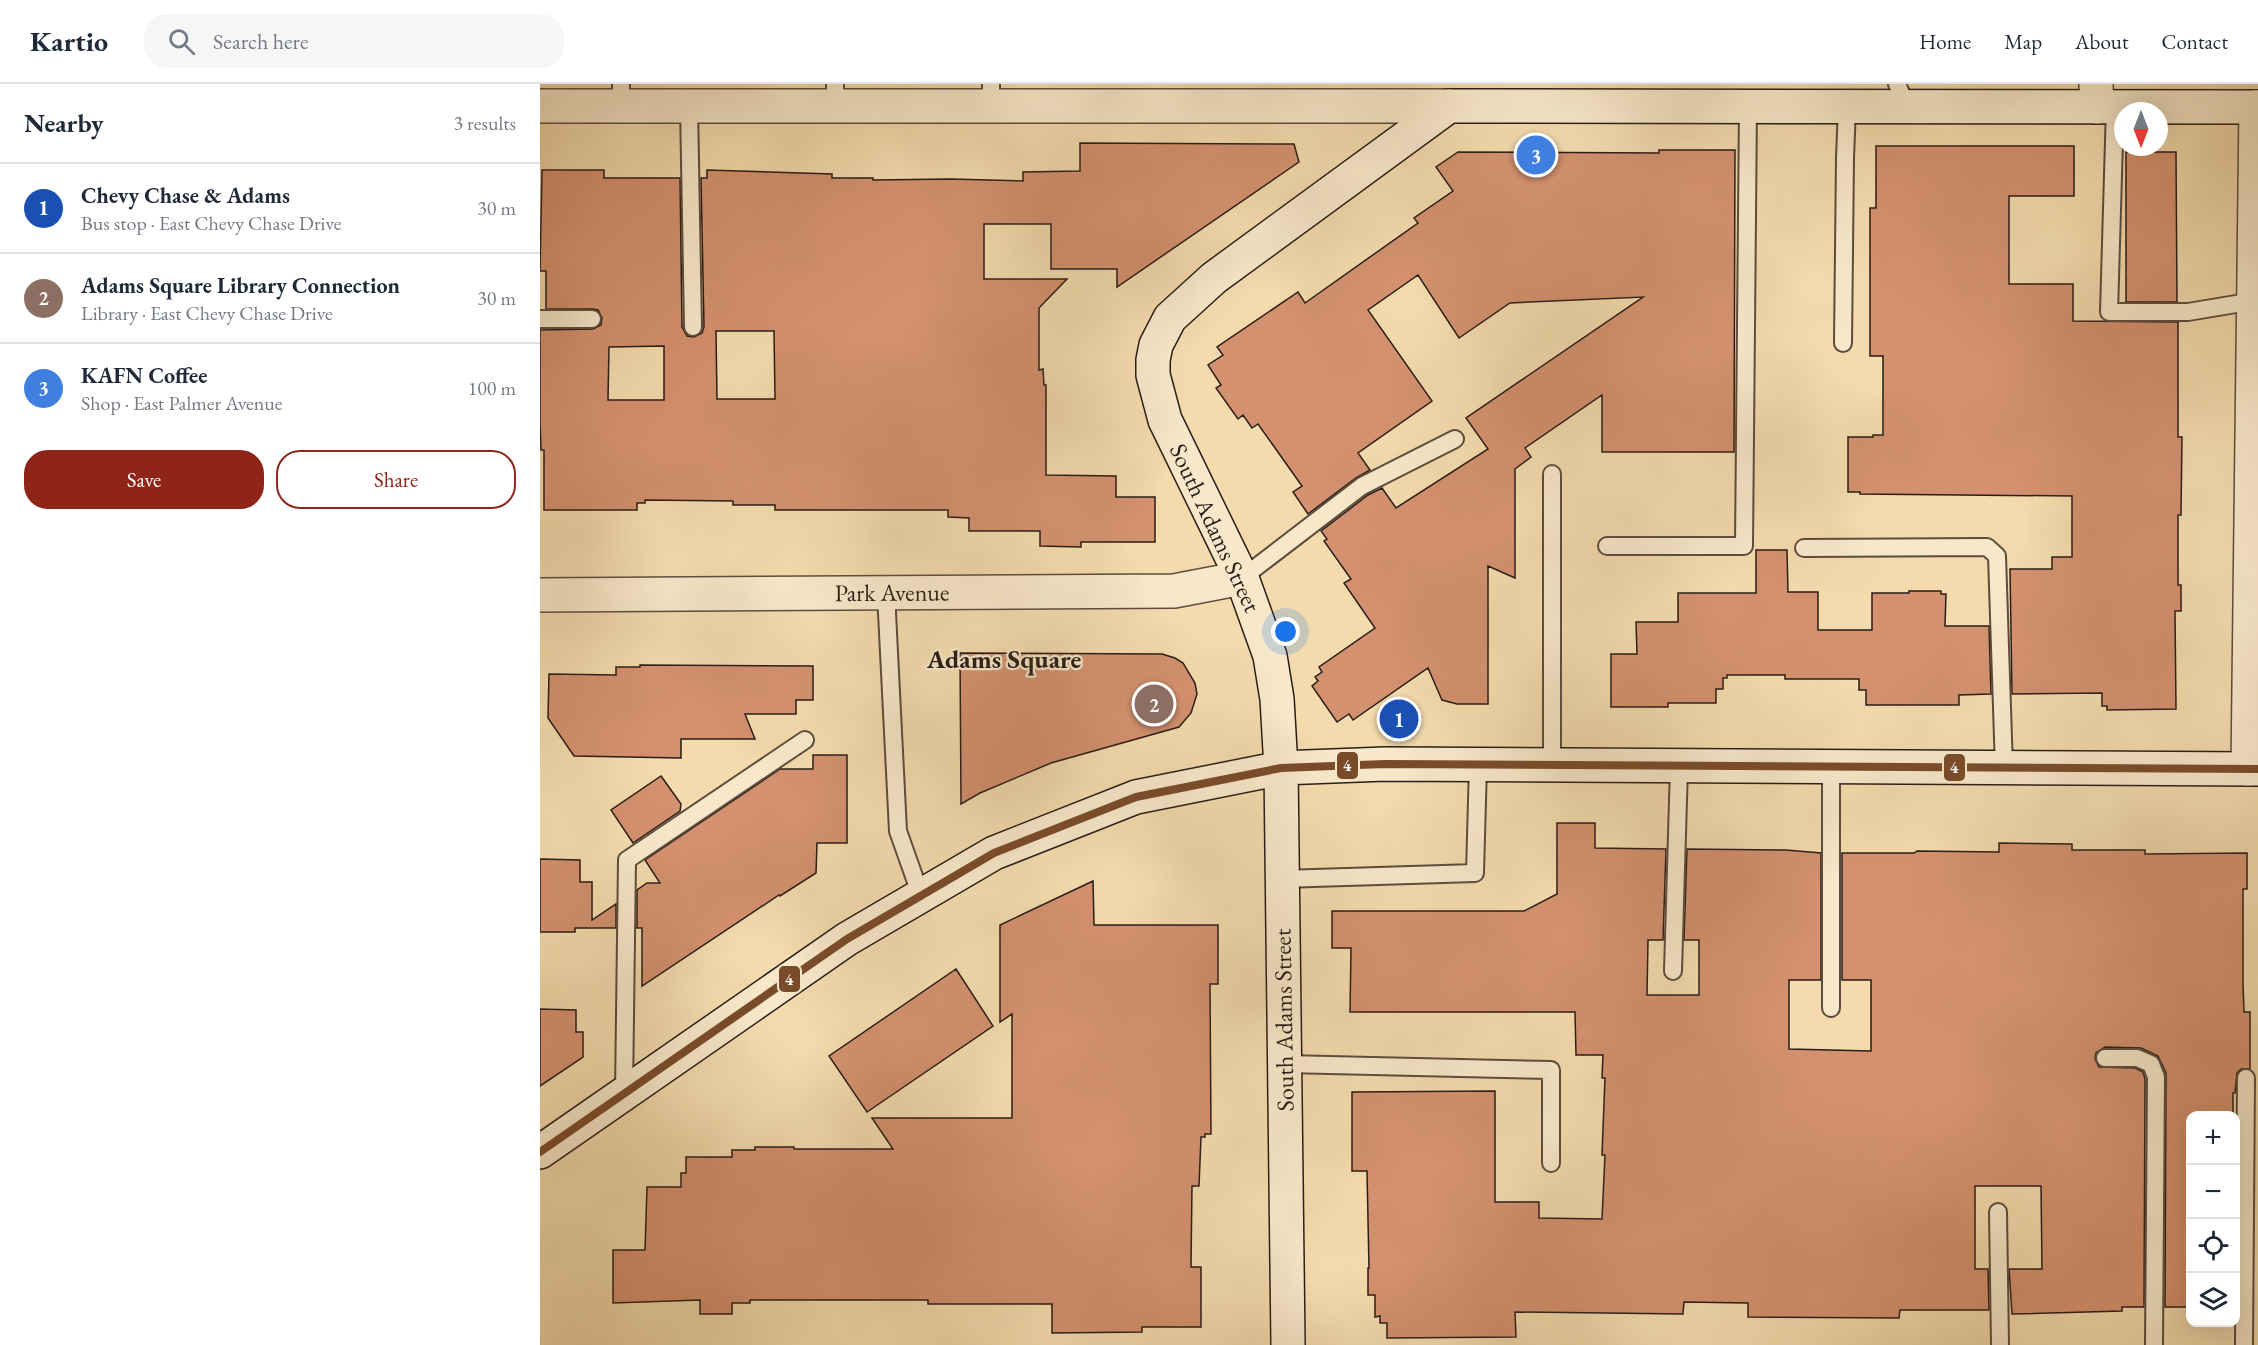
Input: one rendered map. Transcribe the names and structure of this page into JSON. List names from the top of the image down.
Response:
{
  "streets": {
    "street": ["South Adams Street", "Park Avenue"]
  },
  "crossings": [
    ["South Adams Street", "Park Avenue"]
  ],
  "districts": ["Adams Square"],
  "lines": ["transit line 4"],
  "north": "bottom",
  "page": {
    "header": "Kartio",
    "search": "Search here",
    "nav": [
      "Home",
      "Map",
      "About",
      "Contact"
    ],
    "heading": ["Nearby", "3 results"],
    "pins": ["3", "2", "1"],
    "list": [
      {
        "mark": "1",
        "name": "Chevy Chase & Adams",
        "note": "Bus stop · East Chevy Chase Drive",
        "value": "30 m"
      },
      {
        "mark": "2",
        "name": "Adams Square Library Connection",
        "note": "Library · East Chevy Chase Drive",
        "value": "30 m"
      },
      {
        "mark": "3",
        "name": "KAFN Coffee",
        "note": "Shop · East Palmer Avenue",
        "value": "100 m"
      }
    ],
    "buttons": ["Save", "Share"],
    "map_buttons": ["+", "−"]
  }
}
